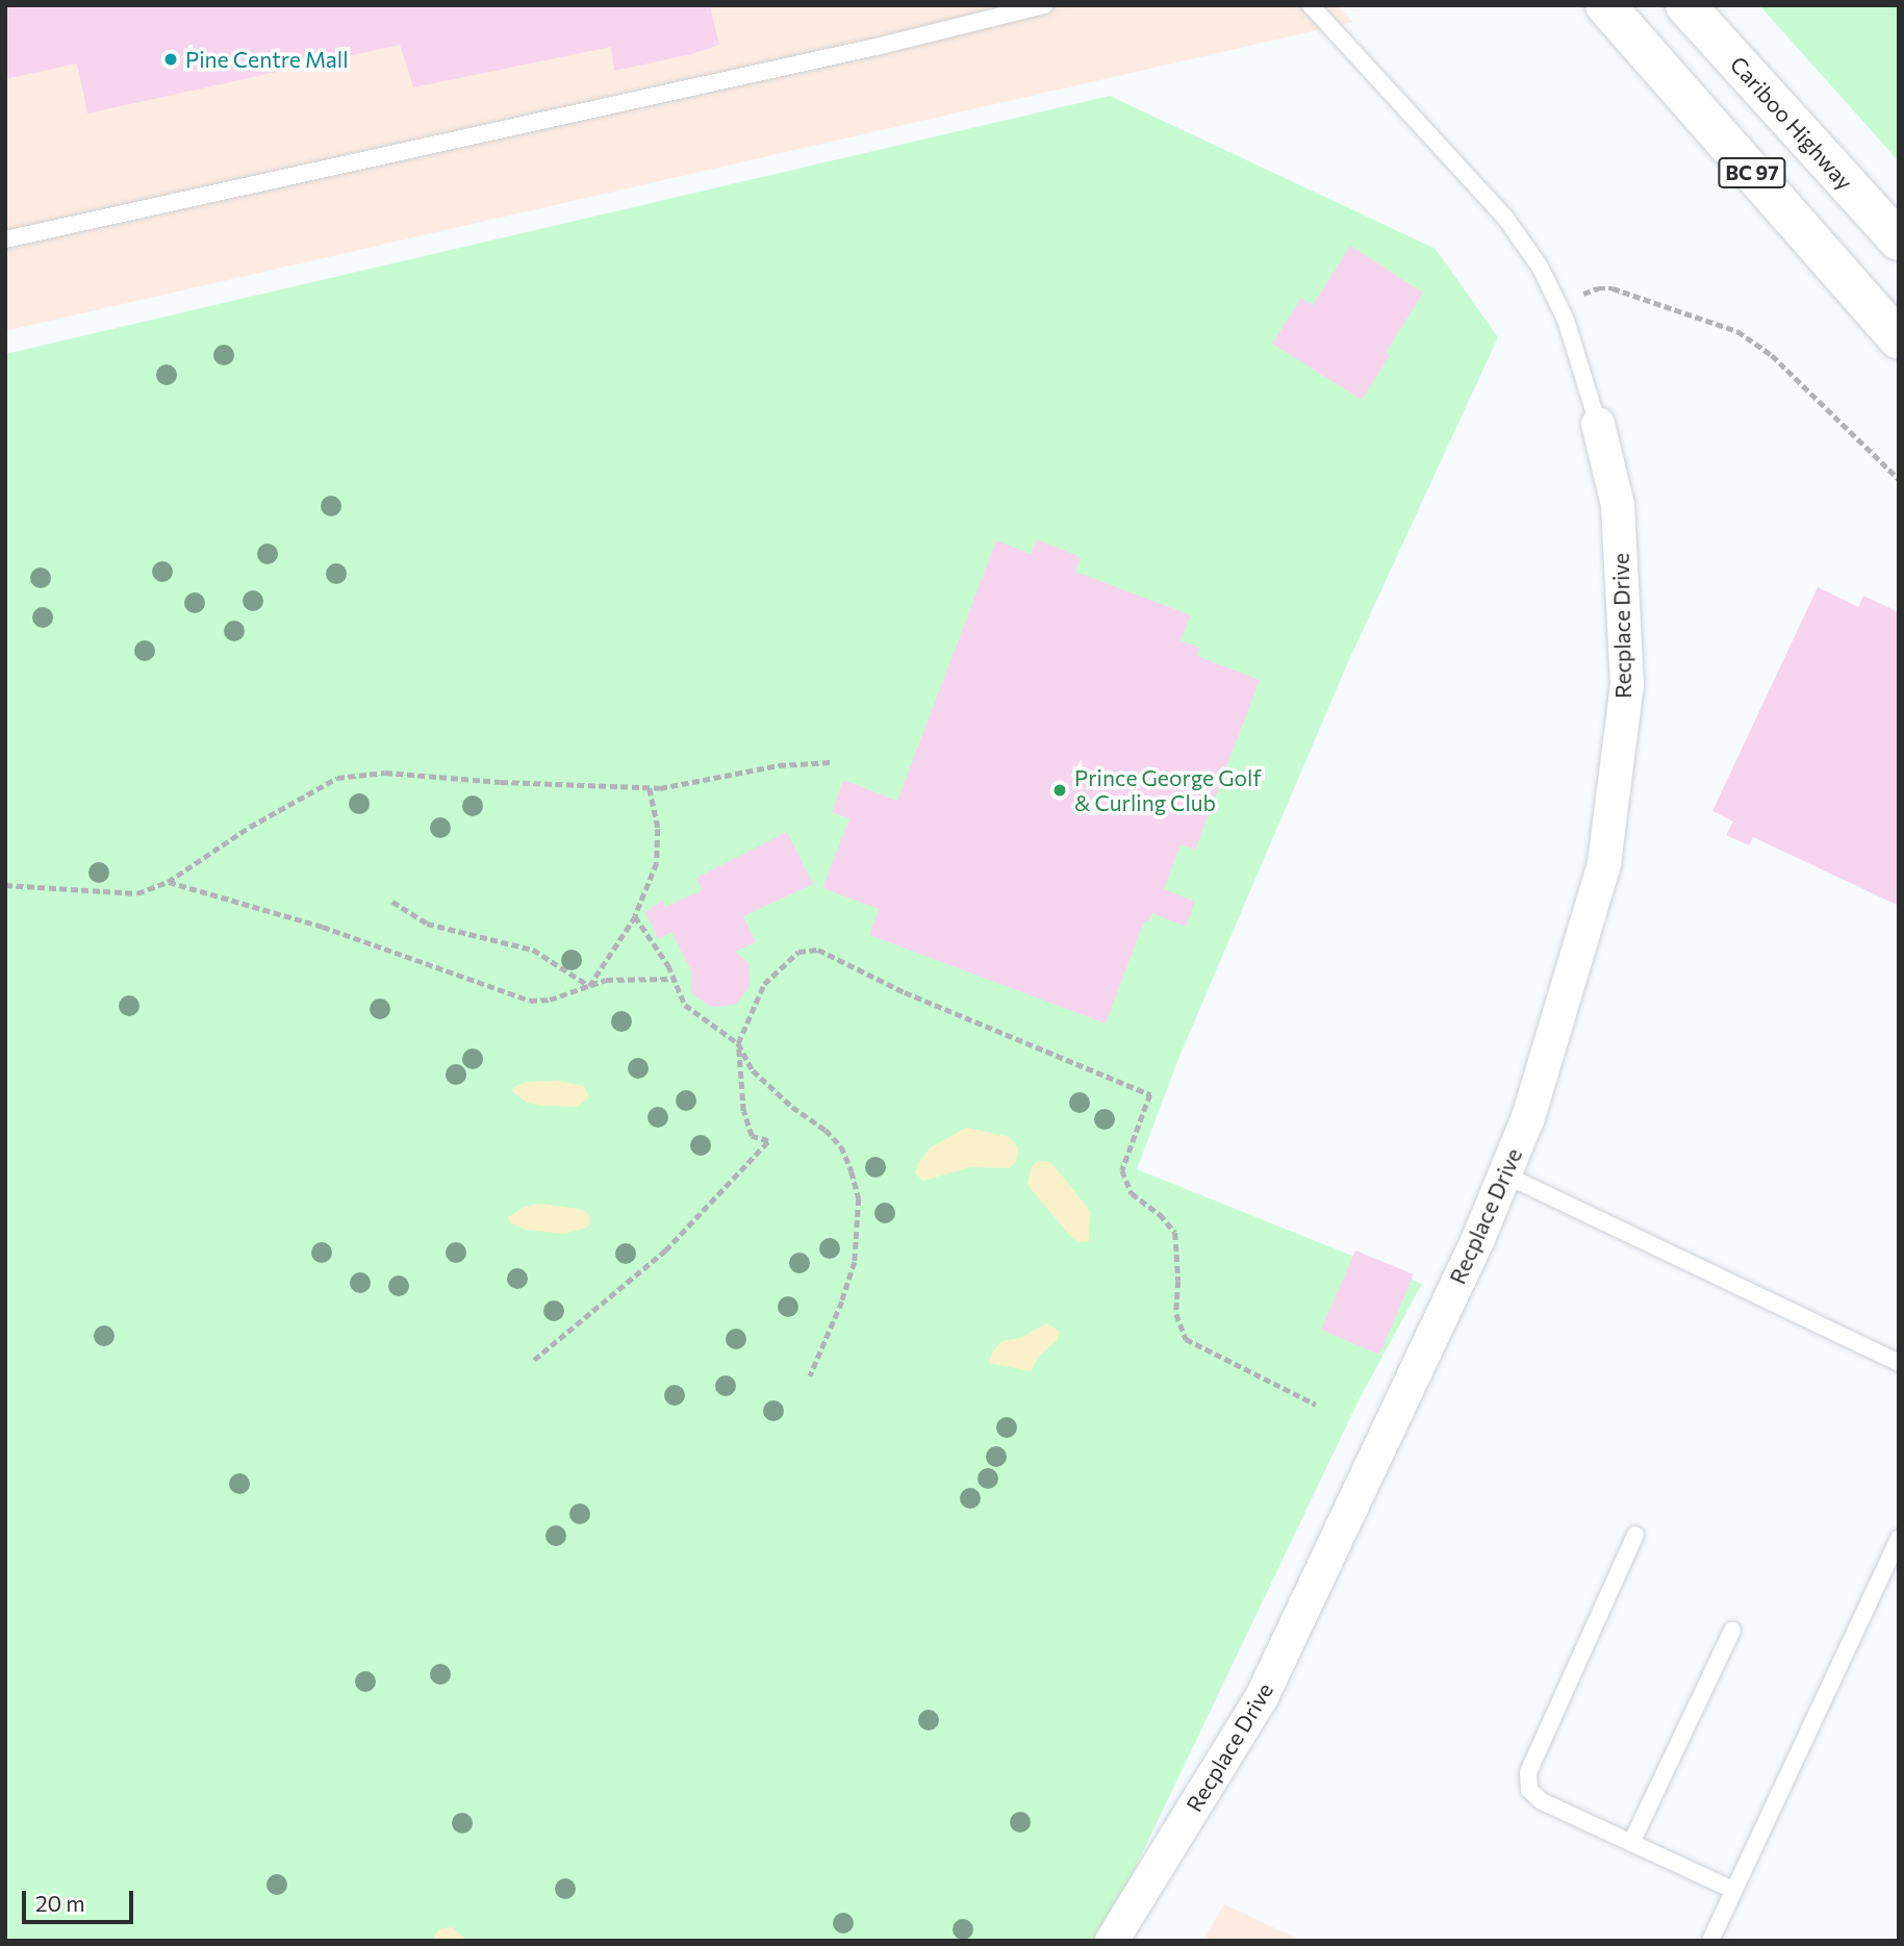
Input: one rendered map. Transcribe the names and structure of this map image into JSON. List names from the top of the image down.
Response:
{
  "streets": {
    "highway": ["Cariboo Highway", "BC 97"],
    "street": ["Recplace Drive"]
  },
  "places": ["Pine Centre Mall", "Prince George Golf & Curling Club"],
  "scale_bar": "20 m"
}
